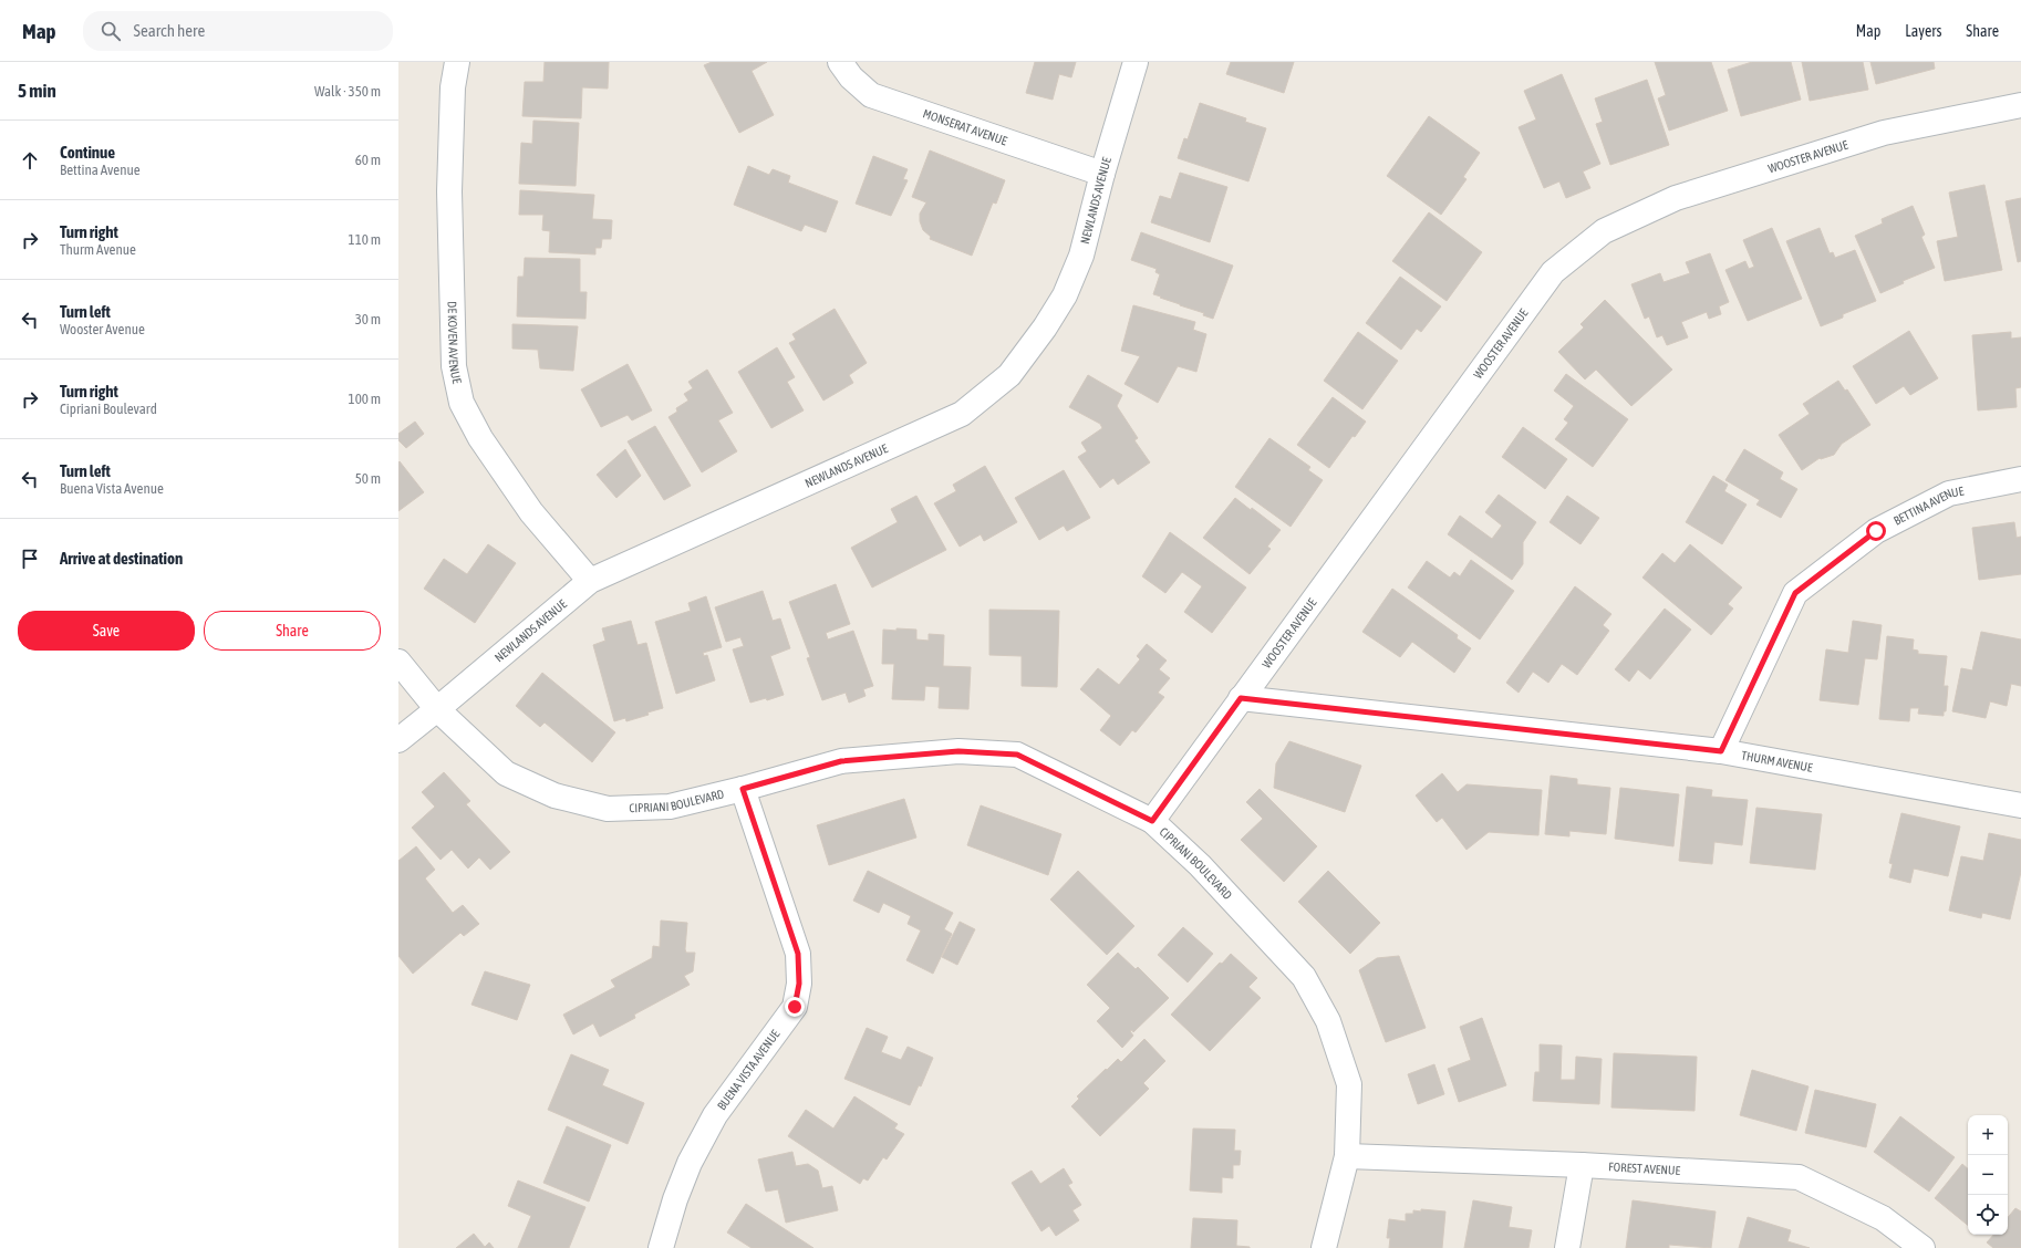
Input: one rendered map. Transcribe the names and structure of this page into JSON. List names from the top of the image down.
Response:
{
  "streets": {
    "street": [
      "MONSERAT AVENUE",
      "WOOSTER AVENUE",
      "NEWLANDS AVENUE",
      "DE KOVEN AVENUE",
      "BETTINA AVENUE",
      "THURM AVENUE",
      "CIPRIANI BOULEVARD",
      "BUENA VISTA AVENUE",
      "FOREST AVENUE"
    ]
  },
  "crossings": [
    ["MONSERAT AVENUE", "NEWLANDS AVENUE"],
    ["WOOSTER AVENUE", "THURM AVENUE"],
    ["WOOSTER AVENUE", "CIPRIANI BOULEVARD"],
    ["NEWLANDS AVENUE", "DE KOVEN AVENUE"],
    ["NEWLANDS AVENUE", "CIPRIANI BOULEVARD"],
    ["BETTINA AVENUE", "THURM AVENUE"],
    ["CIPRIANI BOULEVARD", "BUENA VISTA AVENUE"],
    ["CIPRIANI BOULEVARD", "FOREST AVENUE"]
  ],
  "page": {
    "header": "Map",
    "search": "Search here",
    "nav": ["Map", "Layers", "Share"],
    "heading": ["5 min", "Walk · 350 m"],
    "list": [
      ["Continue", "Bettina Avenue", "60 m"],
      ["Turn right", "Thurm Avenue", "110 m"],
      ["Turn left", "Wooster Avenue", "30 m"],
      ["Turn right", "Cipriani Boulevard", "100 m"],
      ["Turn left", "Buena Vista Avenue", "50 m"],
      "Arrive at destination"
    ],
    "buttons": ["Save", "Share"],
    "map_buttons": ["+", "−"]
  }
}
